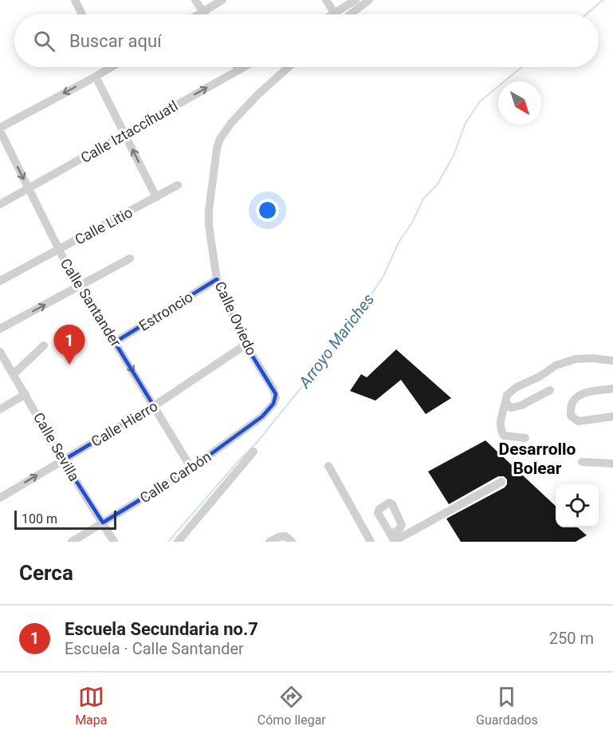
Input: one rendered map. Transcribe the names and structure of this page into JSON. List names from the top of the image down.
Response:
{
  "streets": {
    "street": [
      "Calle Iztaccíhuatl",
      "Calle Litio",
      "Calle Santander",
      "Estroncio",
      "Calle Oviedo",
      "Calle Hierro",
      "Calle Sevilla",
      "Calle Carbón"
    ]
  },
  "crossings": [
    ["Calle Iztaccíhuatl", "Calle Santander"],
    ["Calle Litio", "Calle Santander"],
    ["Calle Santander", "Estroncio"],
    ["Calle Santander", "Calle Hierro"],
    ["Calle Santander", "Calle Carbón"],
    ["Estroncio", "Calle Oviedo"],
    ["Calle Oviedo", "Calle Hierro"],
    ["Calle Oviedo", "Calle Carbón"],
    ["Calle Hierro", "Calle Sevilla"],
    ["Calle Sevilla", "Calle Carbón"]
  ],
  "one_way": ["Calle Iztaccíhuatl", "Calle Santander"],
  "districts": ["Desarrollo Bolear"],
  "water": ["Arroyo Mariches"],
  "scale_bar": "100 m",
  "north": "bottom right",
  "page": {
    "search": "Buscar aquí",
    "pins": "1",
    "scale": "100 m",
    "heading": "Cerca",
    "list": [
      {
        "mark": "1",
        "name": "Escuela Secundaria no.7",
        "note": "Escuela · Calle Santander",
        "value": "250 m"
      }
    ],
    "nav": ["Mapa", "Cómo llegar", "Guardados"]
  }
}
